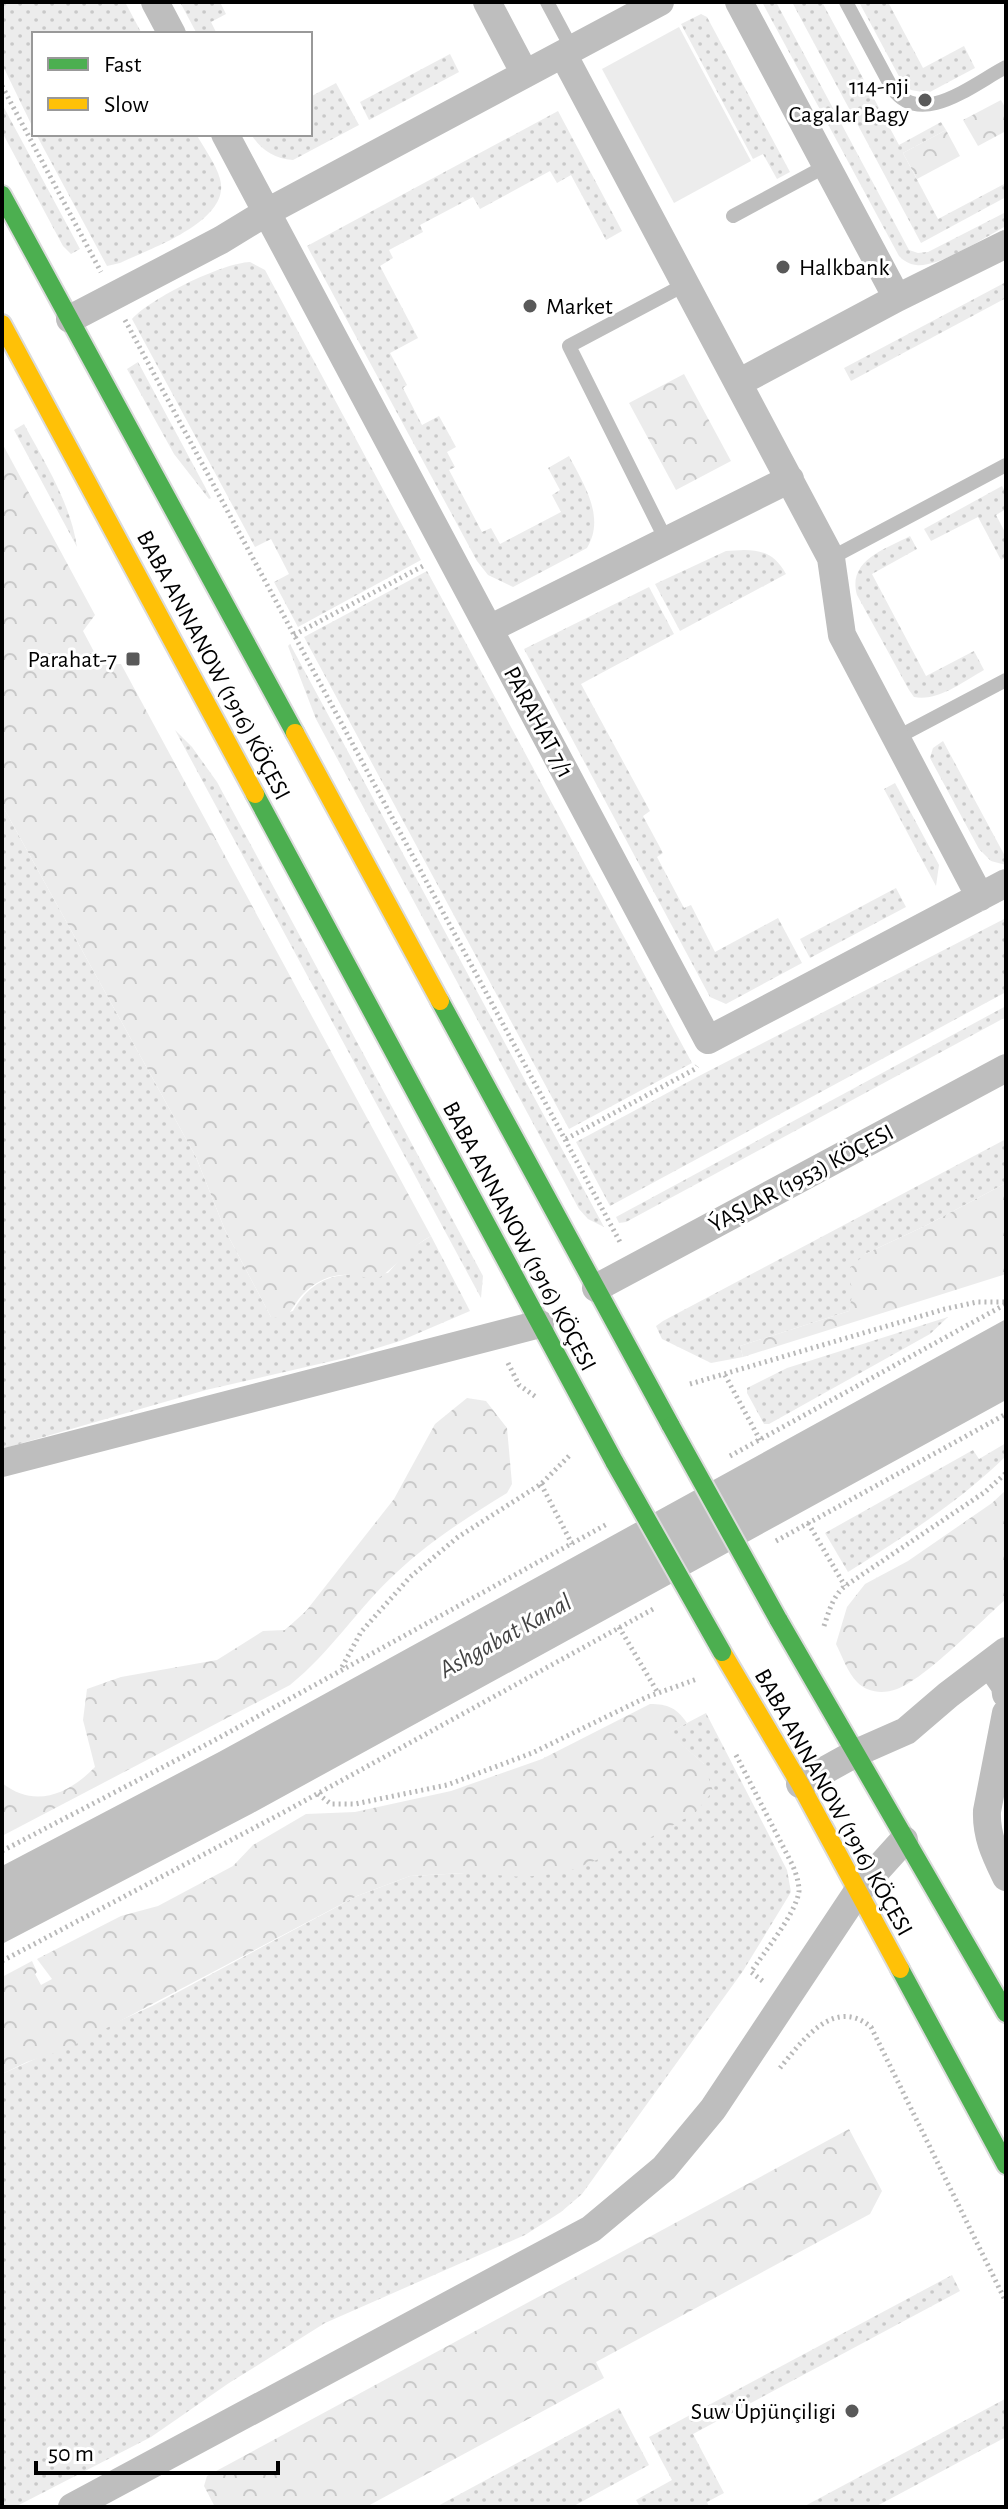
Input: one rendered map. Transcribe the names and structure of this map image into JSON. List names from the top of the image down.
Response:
{
  "streets": {
    "main road": ["BABA ANNANOW (1916) KÖÇESI"],
    "street": ["PARAHAT 7/1", "ÝAŞLAR (1953) KÖÇESI"]
  },
  "crossings": [
    ["BABA ANNANOW (1916) KÖÇESI", "ÝAŞLAR (1953) KÖÇESI"]
  ],
  "water": ["Ashgabat Kanal"],
  "places": {
    "other": [
      "114-nji Cagalar Bagy",
      "Halkbank",
      "Market",
      "Suw Üpjünçiligi"
    ],
    "transit": ["Parahat-7"]
  },
  "legend": ["Fast", "Slow"],
  "scale_bar": "50 m"
}
